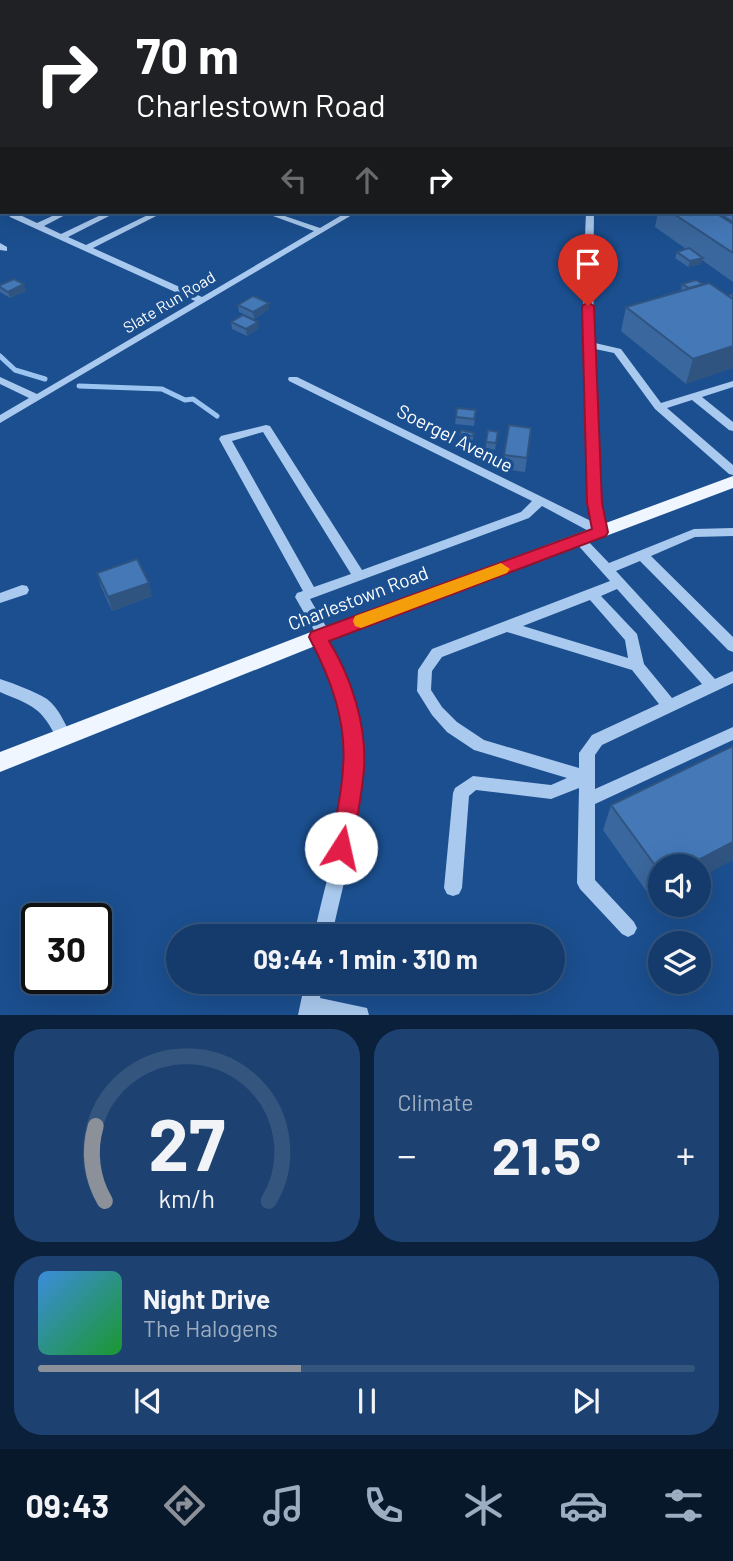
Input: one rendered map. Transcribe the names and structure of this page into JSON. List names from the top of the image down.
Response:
{
  "streets": {
    "main road": ["Charlestown Road"],
    "street": ["Slate Run Road", "Soergel Avenue"]
  },
  "crossings": [
    ["Soergel Avenue", "Charlestown Road"]
  ],
  "page": {
    "turn": ["70 m", "Charlestown Road"],
    "limit": "30",
    "trip": "09:44 · 1 min · 310 m",
    "tile": "Climate",
    "heat": ["−", "21.5°", "+"],
    "song": ["Night Drive", "The Halogens"],
    "tabs": "09:43",
    "gauge": ["27", "km/h"]
  }
}
